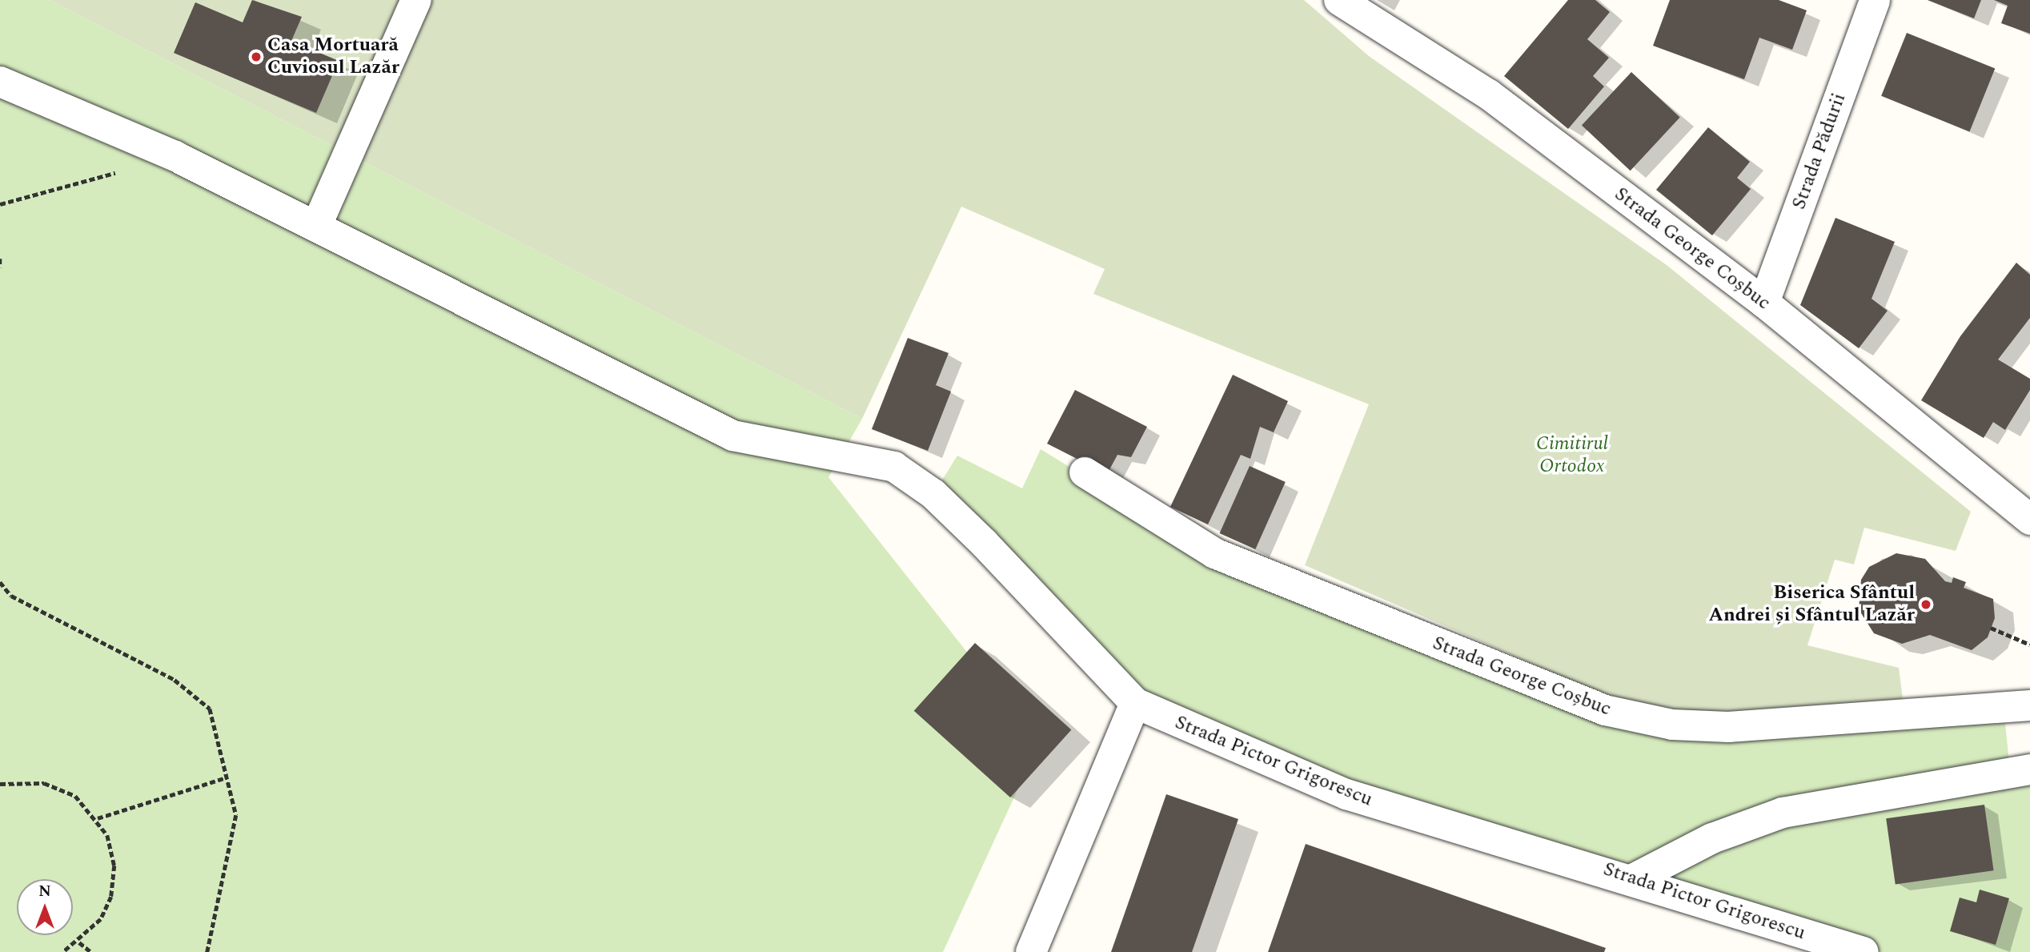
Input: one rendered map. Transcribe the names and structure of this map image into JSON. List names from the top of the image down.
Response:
{
  "streets": {
    "street": ["Strada Pădurii", "Strada George Coșbuc", "Strada Pictor Grigorescu"]
  },
  "crossings": [
    ["Strada Pădurii", "Strada George Coșbuc"]
  ],
  "parks": ["Cimitirul Ortodox"],
  "places": ["Casa Mortuară Cuviosul Lazăr", "Biserica Sfântul Andrei și Sfântul Lazăr"],
  "north": "top"
}
